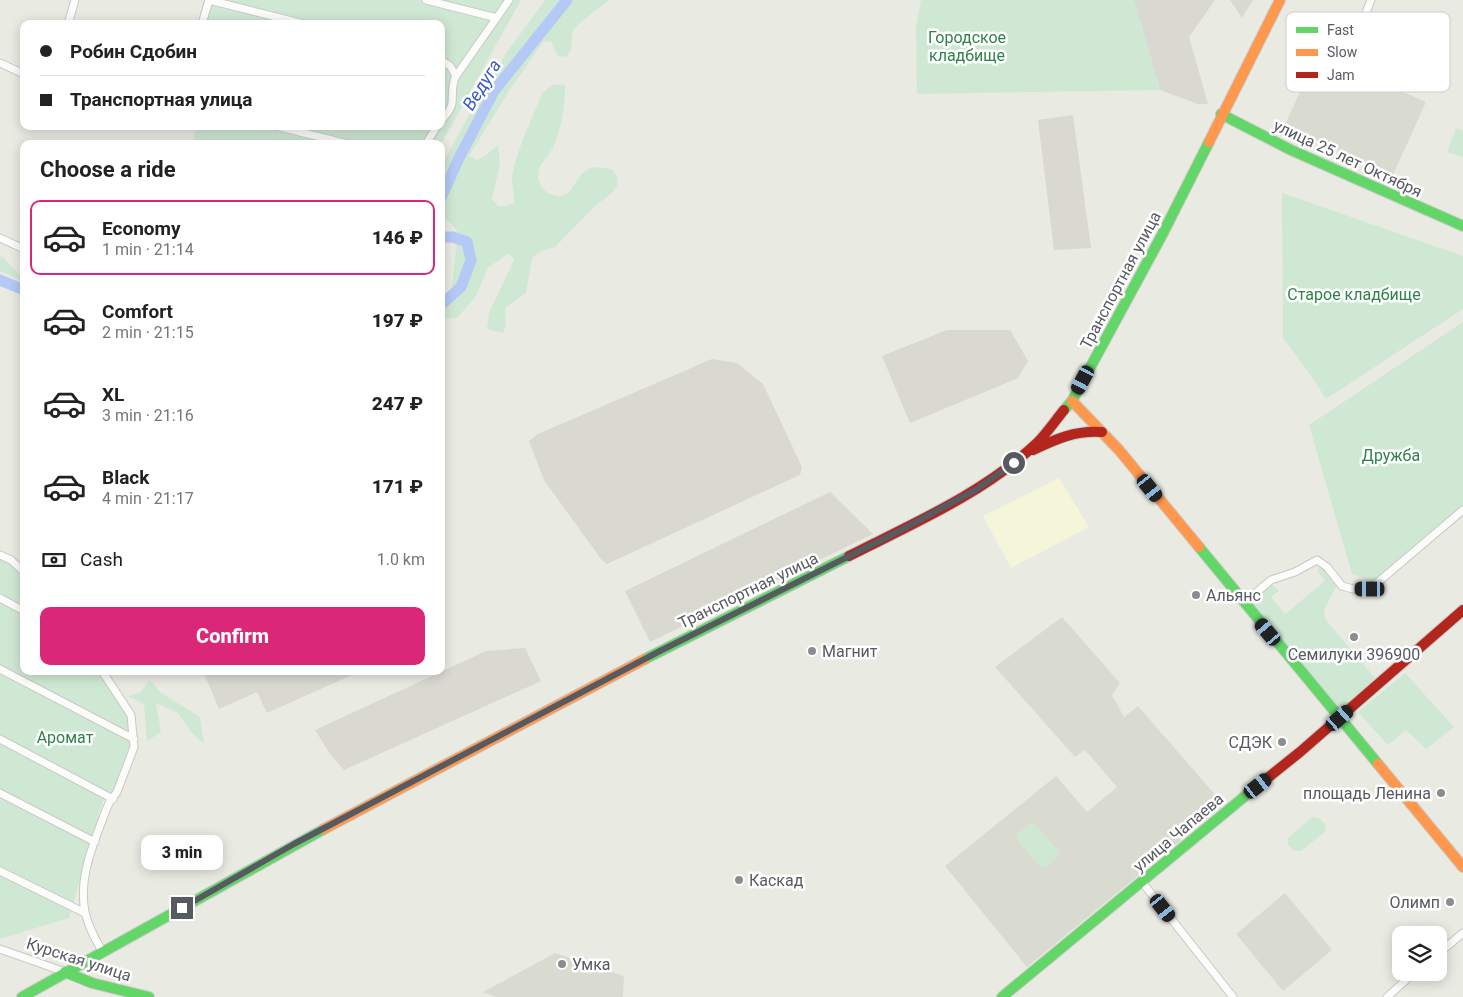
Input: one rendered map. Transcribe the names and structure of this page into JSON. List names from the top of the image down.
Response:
{
  "streets": {
    "main road": [
      "улица 25 лет Октября",
      "Транспортная улица",
      "улица Чапаева",
      "Курская улица"
    ]
  },
  "crossings": [
    ["улица 25 лет Октября", "Транспортная улица"],
    ["Транспортная улица", "Курская улица"]
  ],
  "water": ["Ведуга"],
  "parks": [
    "Городское кладбище",
    "Старое кладбище",
    "Дружба",
    "Аромат"
  ],
  "places": [
    "Альянс",
    "Семилуки 396900",
    "Магнит",
    "СДЭК",
    "площадь Ленина",
    "Каскад",
    "Олимп",
    "Умка"
  ],
  "legend": ["Fast", "Slow", "Jam"],
  "page": {
    "banner": ["Робин Сдобин", "Транспортная улица"],
    "heading": "Choose a ride",
    "list": [
      {
        "name": "Economy",
        "note": "1 min · 21:14",
        "value": "146 ₽"
      },
      {
        "name": "Comfort",
        "note": "2 min · 21:15",
        "value": "197 ₽"
      },
      {
        "name": "XL",
        "note": "3 min · 21:16",
        "value": "247 ₽"
      },
      {
        "name": "Black",
        "note": "4 min · 21:17",
        "value": "171 ₽"
      }
    ],
    "pay": ["Cash", "1.0 km"],
    "buttons": "Confirm",
    "bubble": "3 min"
  }
}
